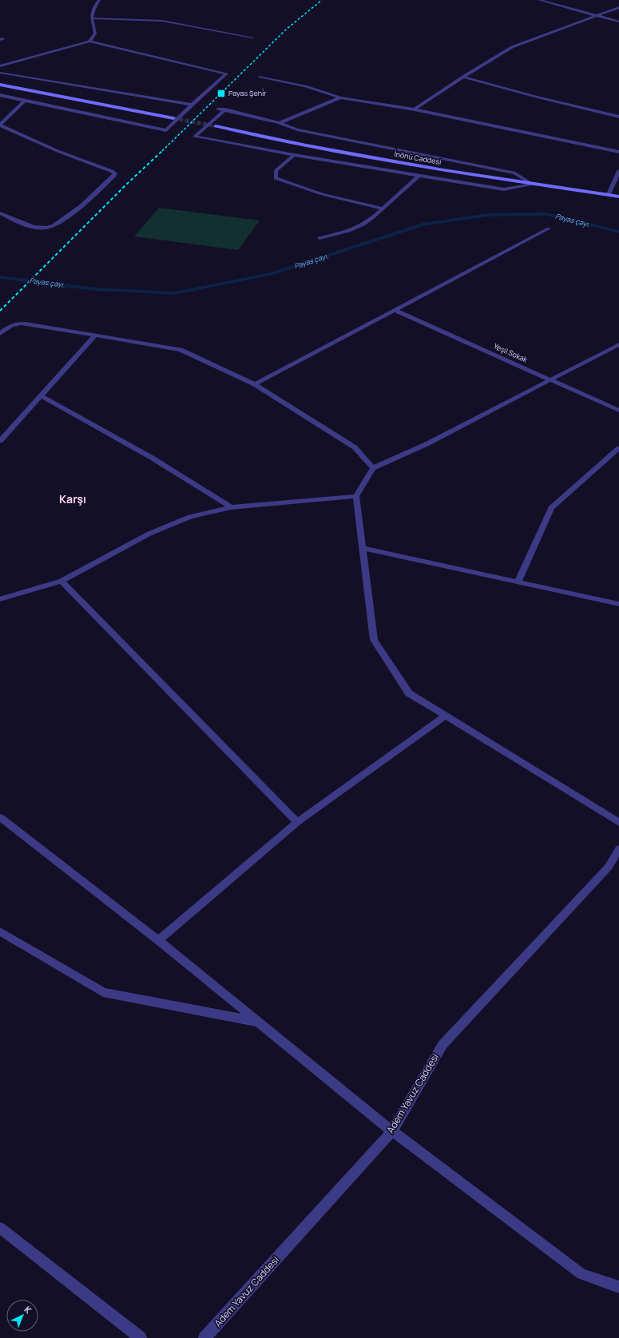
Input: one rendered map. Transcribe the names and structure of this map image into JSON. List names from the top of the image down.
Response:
{
  "streets": {
    "main road": ["İnönü Caddesi"],
    "street": ["Yeşil Sokak", "Adem Yavuz Caddesi"]
  },
  "districts": ["Karşı"],
  "water": ["Payas çayı."],
  "places": {
    "transit": ["Payas Şehi̇r"]
  },
  "north": "top right"
}
